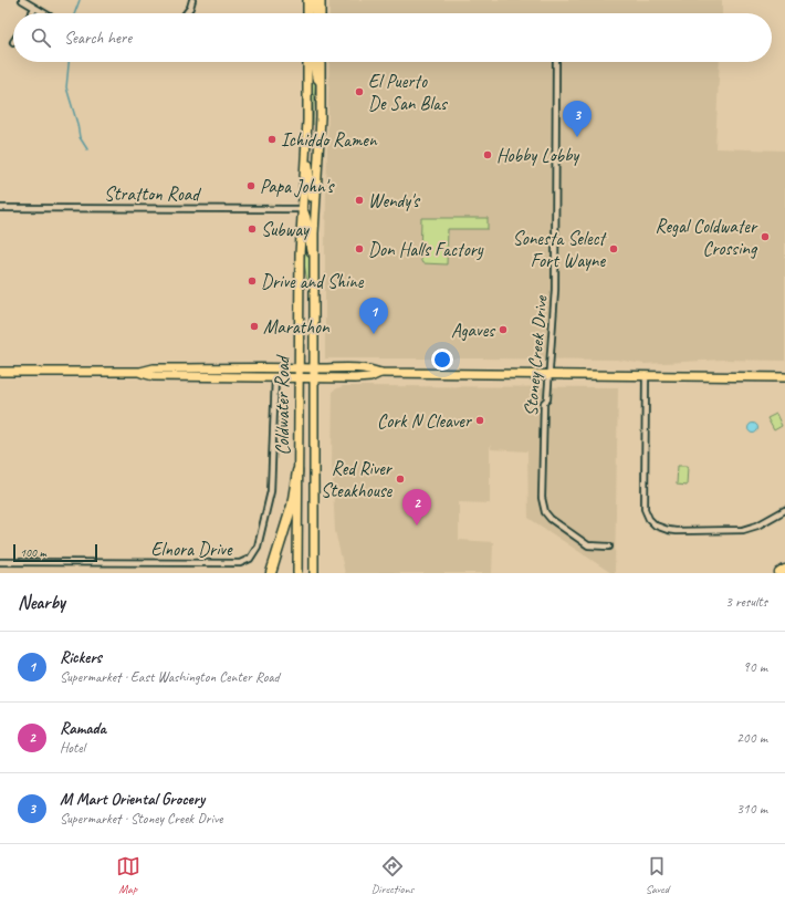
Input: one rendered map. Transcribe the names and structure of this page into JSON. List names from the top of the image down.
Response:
{
  "streets": {
    "main road": ["Coldwater Road"],
    "street": ["Stratton Road", "Stoney Creek Drive", "Elnora Drive"]
  },
  "crossings": [
    ["Stratton Road", "Coldwater Road"]
  ],
  "places": [
    "El Puerto De San Blas",
    "Ichiddo Ramen",
    "Hobby Lobby",
    "Papa John's",
    "Wendy's",
    "Subway",
    "Regal Coldwater Crossing",
    "Don Halls Factory",
    "Sonesta Select Fort Wayne",
    "Drive and Shine",
    "Marathon",
    "Agaves",
    "Cork N Cleaver",
    "Red River Steakhouse"
  ],
  "scale_bar": "100 m",
  "page": {
    "search": "Search here",
    "pins": ["3", "1", "2"],
    "scale": "100 m",
    "heading": ["Nearby", "3 results"],
    "list": [
      {
        "mark": "1",
        "name": "Rickers",
        "note": "Supermarket · East Washington Center Road",
        "value": "90 m"
      },
      {
        "mark": "2",
        "name": "Ramada",
        "note": "Hotel",
        "value": "200 m"
      },
      {
        "mark": "3",
        "name": "M Mart Oriental Grocery",
        "note": "Supermarket · Stoney Creek Drive",
        "value": "310 m"
      }
    ],
    "nav": ["Map", "Directions", "Saved"]
  }
}
